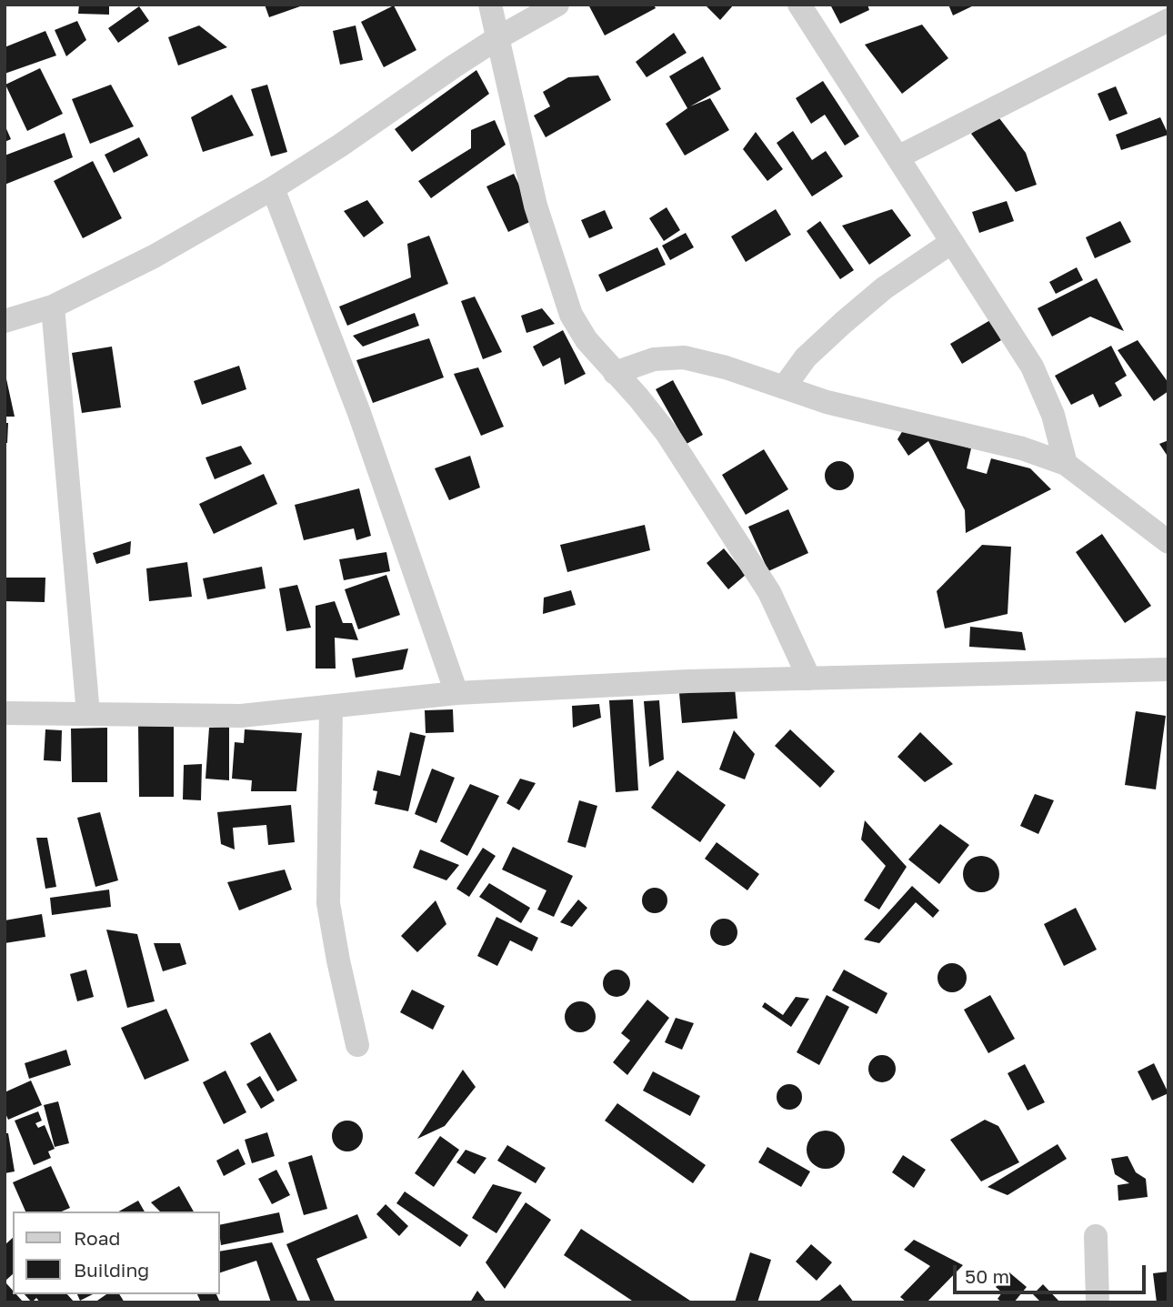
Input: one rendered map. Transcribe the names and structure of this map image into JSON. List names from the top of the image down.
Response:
{
  "legend": ["Road", "Building"],
  "scale_bar": "50 m"
}
